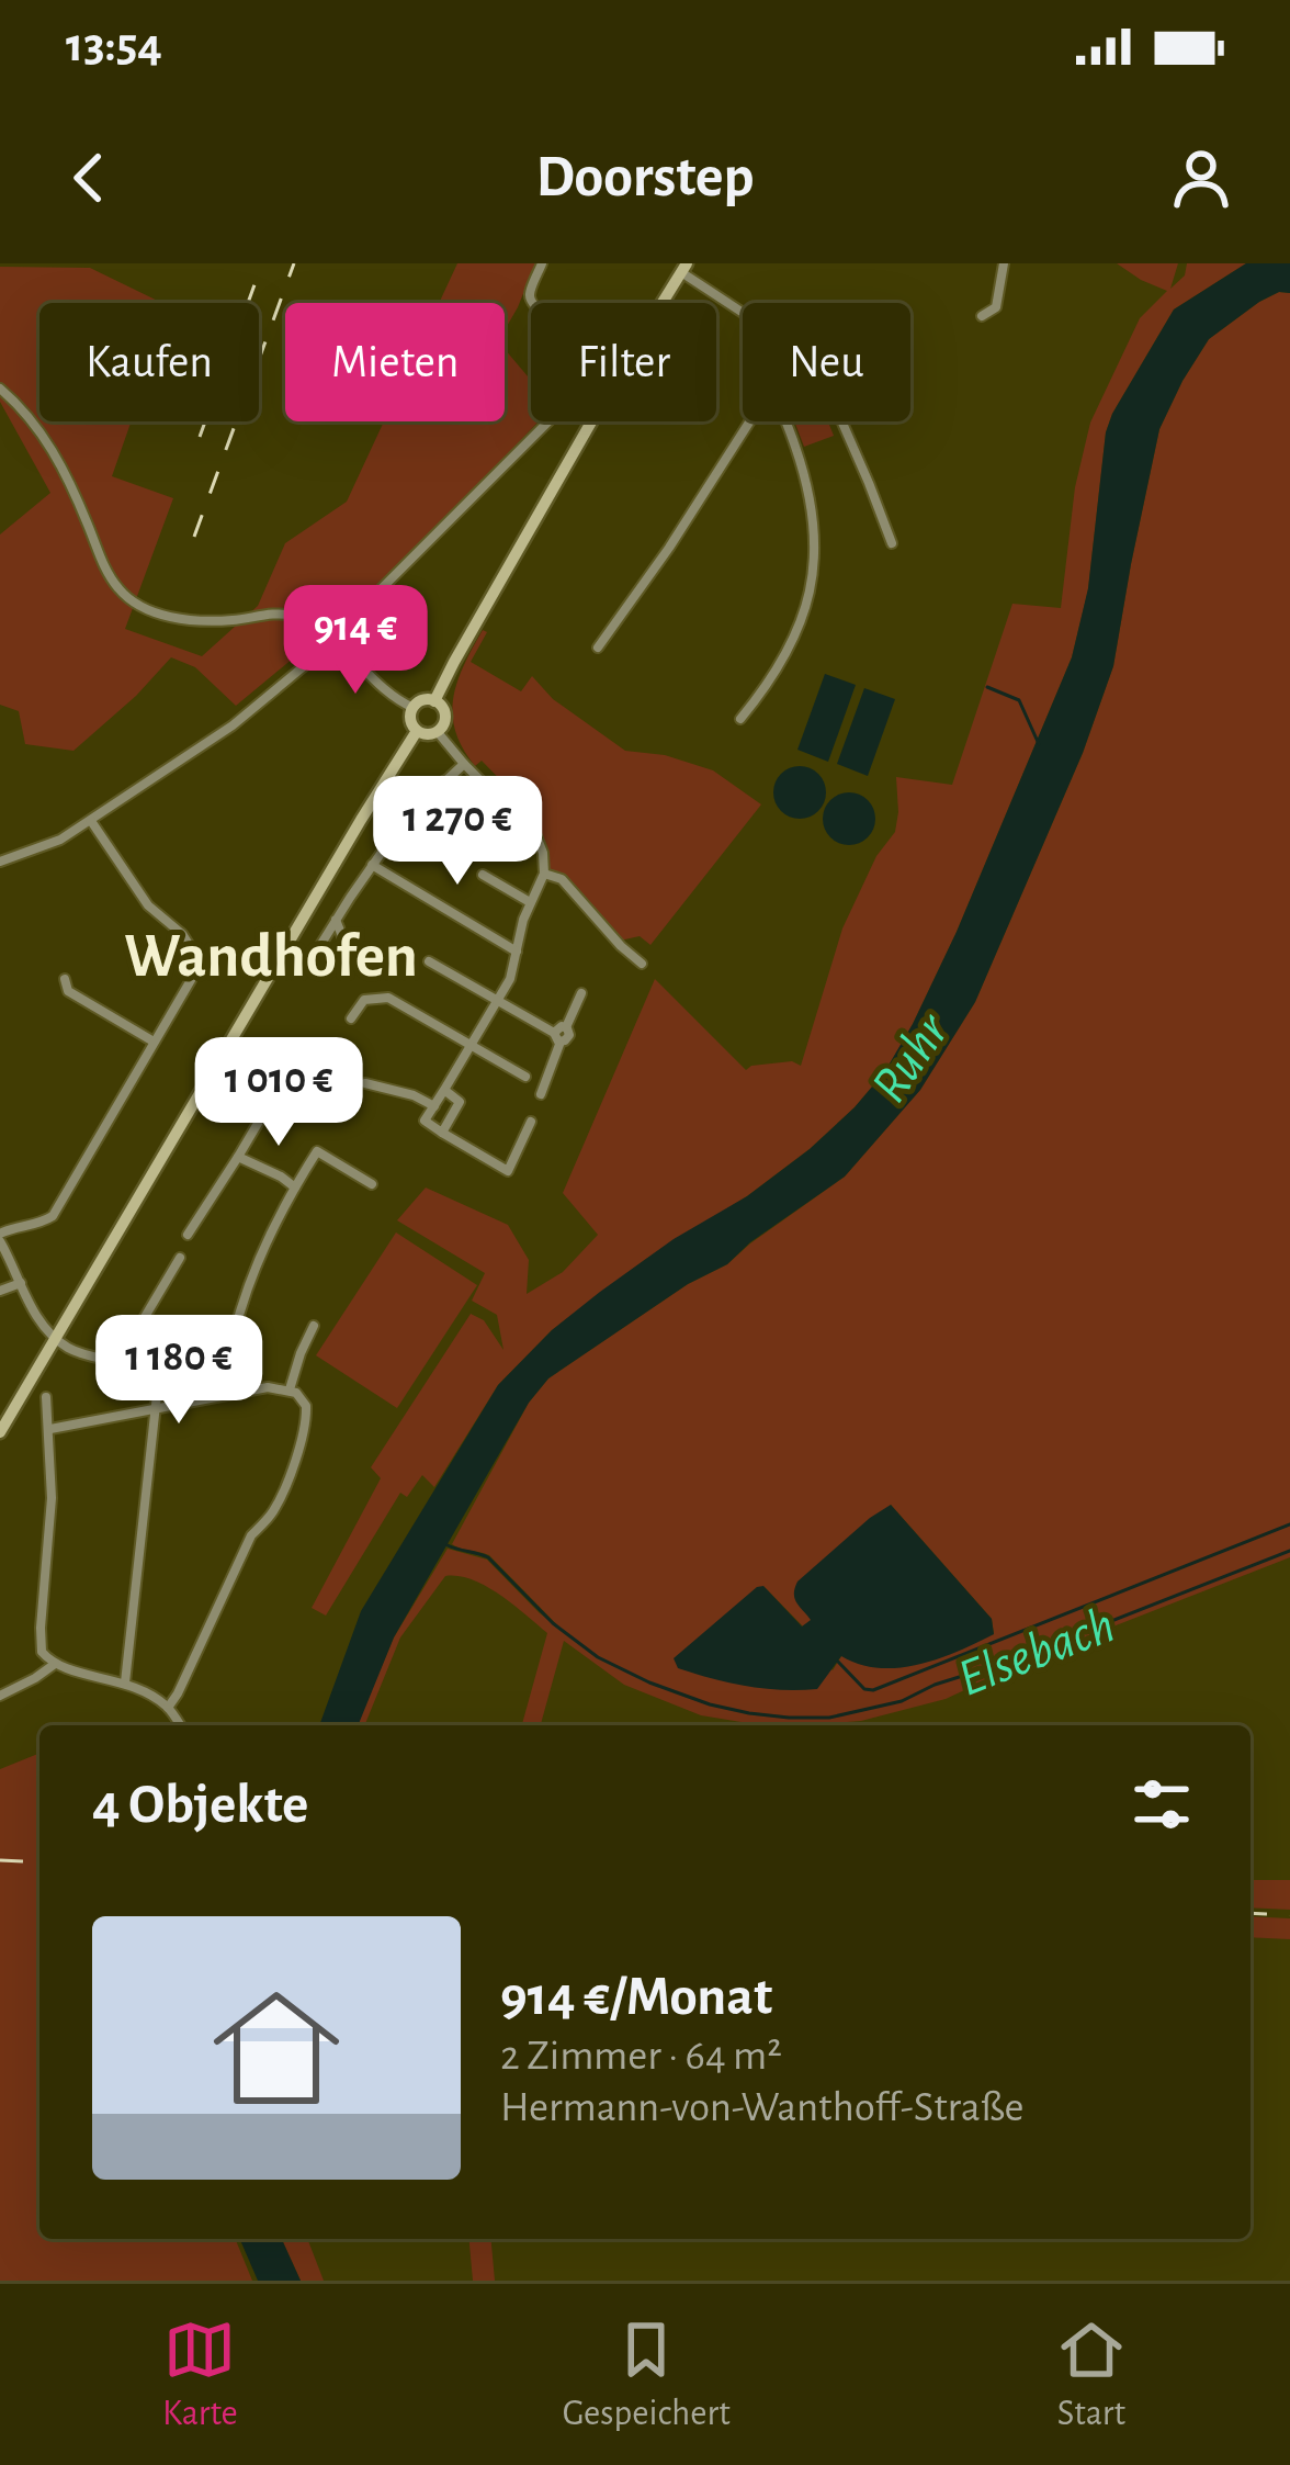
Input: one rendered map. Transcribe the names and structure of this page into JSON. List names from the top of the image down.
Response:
{
  "districts": ["Wandhofen"],
  "water": ["Ruhr", "Elsebach"],
  "page": {
    "status": "13:54",
    "header": "Doorstep",
    "chip": [
      "Kaufen",
      "Mieten",
      "Filter",
      "Neu"
    ],
    "price": [
      "914 €",
      "1 270 €",
      "1 010 €",
      "1 180 €"
    ],
    "heading": "4 Objekte",
    "list": [
      {
        "name": "914 €/Monat",
        "note": "2 Zimmer · 64 m² · Hermann-von-Wanthoff-Straße"
      }
    ],
    "tabs": ["Karte", "Gespeichert", "Start"]
  }
}
